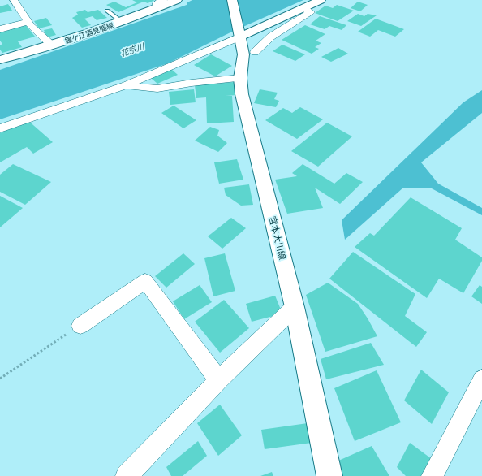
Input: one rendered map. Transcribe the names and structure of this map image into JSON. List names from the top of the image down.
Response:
{
  "streets": {
    "main road": ["鐘ケ江酒見間線", "宮本大川線"]
  },
  "water": ["花宗川"]
}
